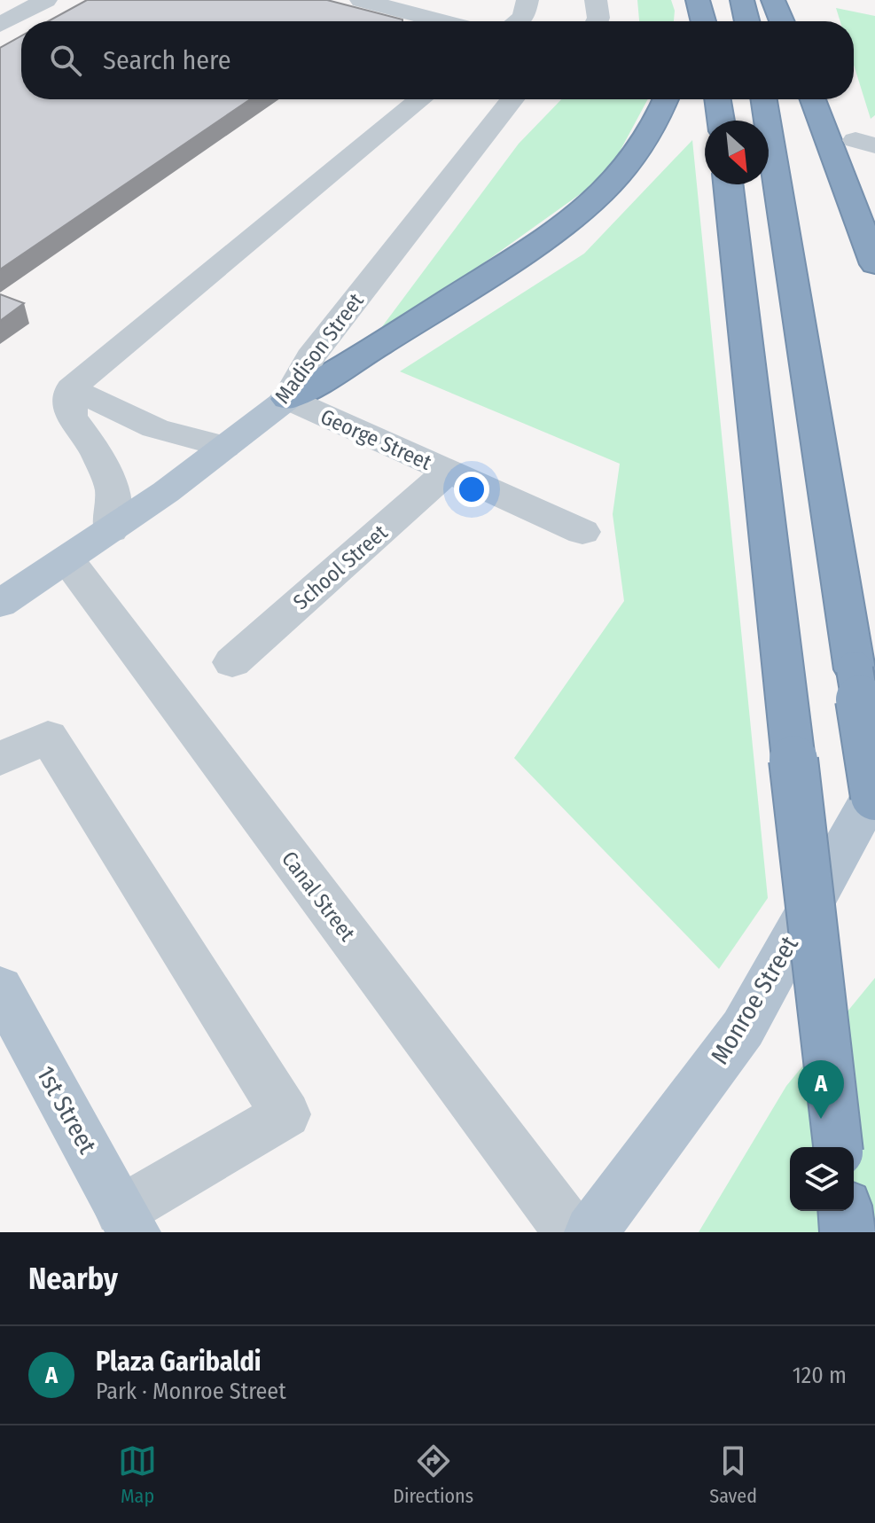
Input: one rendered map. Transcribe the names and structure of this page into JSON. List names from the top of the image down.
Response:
{
  "streets": {
    "main road": ["Madison Street", "Monroe Street", "1st Street"],
    "street": ["George Street", "School Street", "Canal Street"]
  },
  "crossings": [
    ["Madison Street", "George Street"],
    ["Madison Street", "Canal Street"],
    ["George Street", "School Street"]
  ],
  "north": "bottom right",
  "page": {
    "search": "Search here",
    "pins": "A",
    "heading": "Nearby",
    "list": [
      {
        "mark": "A",
        "name": "Plaza Garibaldi",
        "note": "Park · Monroe Street",
        "value": "120 m"
      }
    ],
    "nav": ["Map", "Directions", "Saved"]
  }
}
